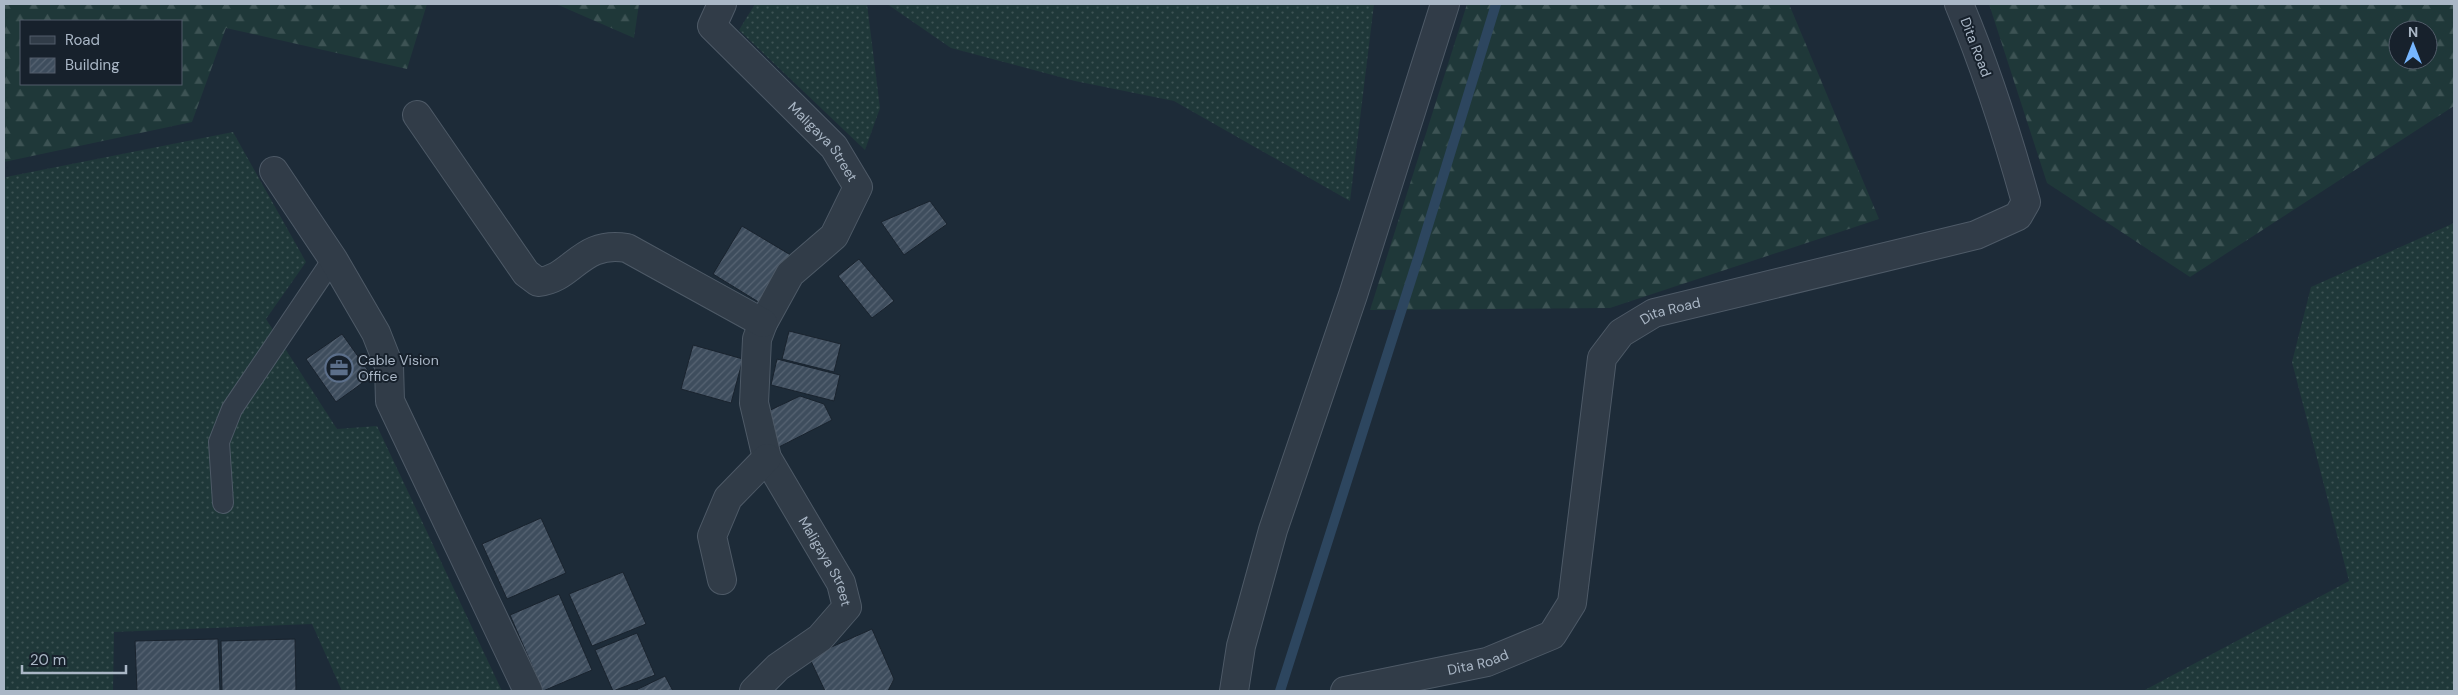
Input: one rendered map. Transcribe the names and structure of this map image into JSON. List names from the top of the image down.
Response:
{
  "streets": {
    "street": ["Dita Road", "Maligaya Street"]
  },
  "places": {
    "office": ["Cable Vision Office"]
  },
  "legend": ["Road", "Building"],
  "scale_bar": "20 m",
  "north": "top"
}
